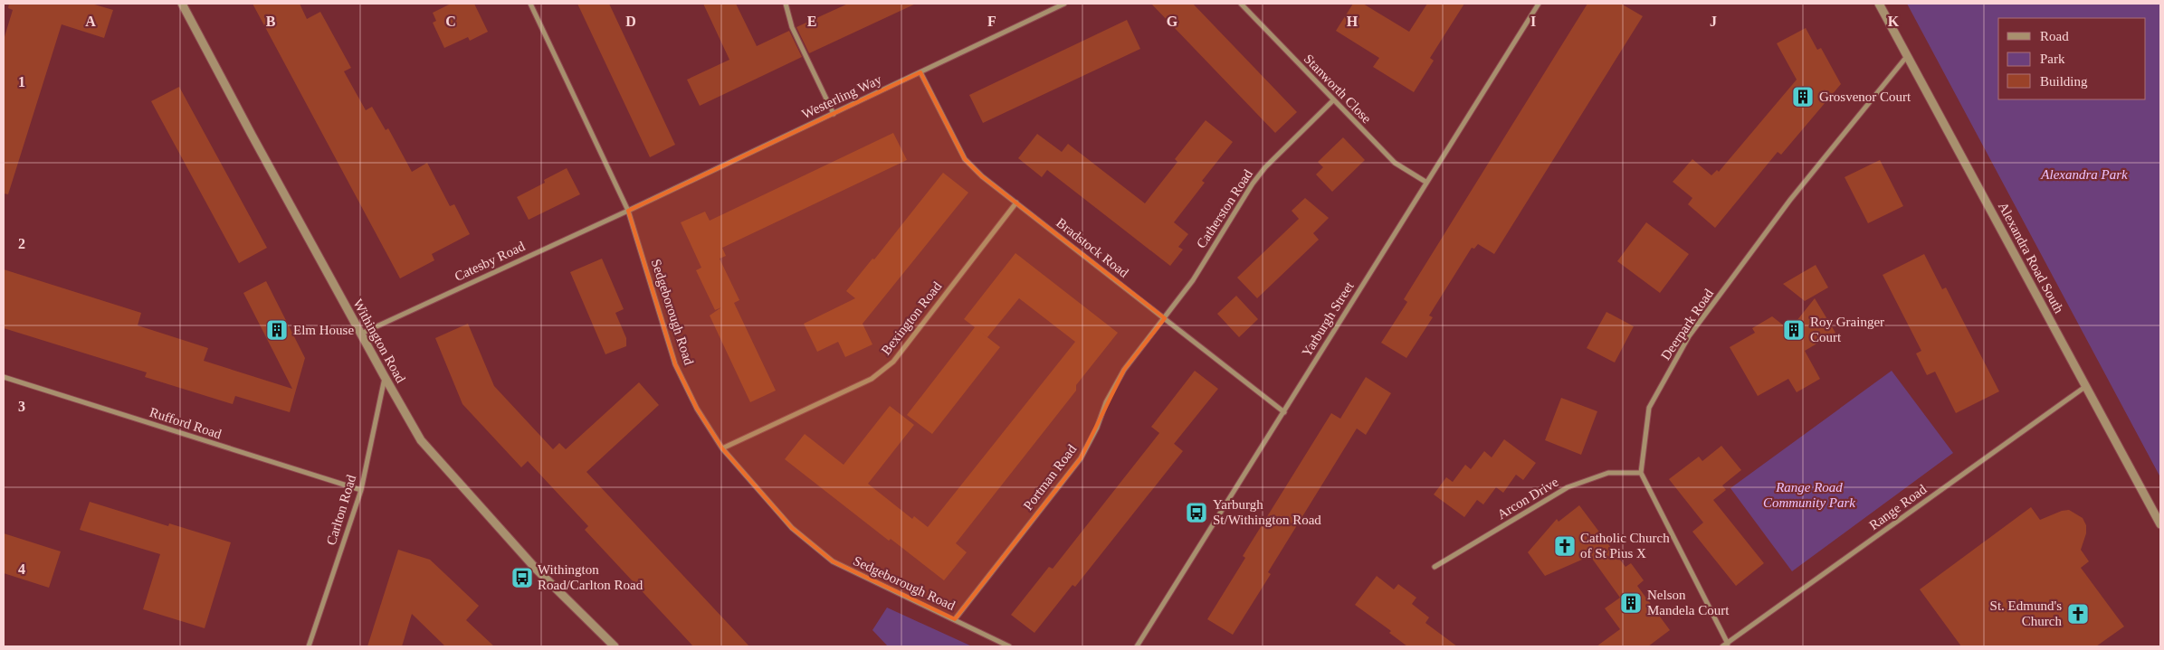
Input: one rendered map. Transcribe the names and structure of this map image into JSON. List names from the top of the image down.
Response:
{
  "streets": {
    "street": [
      "Stanworth Close",
      "Westerling Way",
      "Catherston Road",
      "Bradstock Road",
      "Alexandra Road South",
      "Catesby Road",
      "Sedgeborough Road",
      "Bexington Road",
      "Yarburgh Street",
      "Deerpark Road",
      "Withington Road",
      "Rufford Road",
      "Portman Road",
      "Arcon Drive",
      "Range Road",
      "Carlton Road"
    ]
  },
  "crossings": [
    ["Stanworth Close", "Catherston Road"],
    ["Stanworth Close", "Yarburgh Street"],
    ["Westerling Way", "Bradstock Road"],
    ["Westerling Way", "Catesby Road"],
    ["Westerling Way", "Sedgeborough Road"],
    ["Catherston Road", "Bradstock Road"],
    ["Catherston Road", "Portman Road"],
    ["Bradstock Road", "Bexington Road"],
    ["Bradstock Road", "Yarburgh Street"],
    ["Bradstock Road", "Portman Road"],
    ["Alexandra Road South", "Deerpark Road"],
    ["Alexandra Road South", "Range Road"],
    ["Catesby Road", "Sedgeborough Road"],
    ["Catesby Road", "Withington Road"],
    ["Sedgeborough Road", "Bexington Road"],
    ["Sedgeborough Road", "Portman Road"],
    ["Deerpark Road", "Arcon Drive"],
    ["Withington Road", "Carlton Road"],
    ["Rufford Road", "Carlton Road"]
  ],
  "parks": ["Alexandra Park", "Range Road Community Park"],
  "places": {
    "building": [
      "Grosvenor Court",
      "Elm House",
      "Roy Grainger Court",
      "Nelson Mandela Court"
    ],
    "bus stop": ["Yarburgh St/Withington Road", "Withington Road/Carlton Road"],
    "church": ["Catholic Church of St Pius X", "St. Edmund's Church"]
  },
  "legend": ["Road", "Park", "Building"],
  "grid": {
    "columns": [
      "A",
      "B",
      "C",
      "D",
      "E",
      "F",
      "G",
      "H",
      "I",
      "J",
      "K"
    ],
    "rows": [
      "1",
      "2",
      "3",
      "4"
    ]
  }
}
